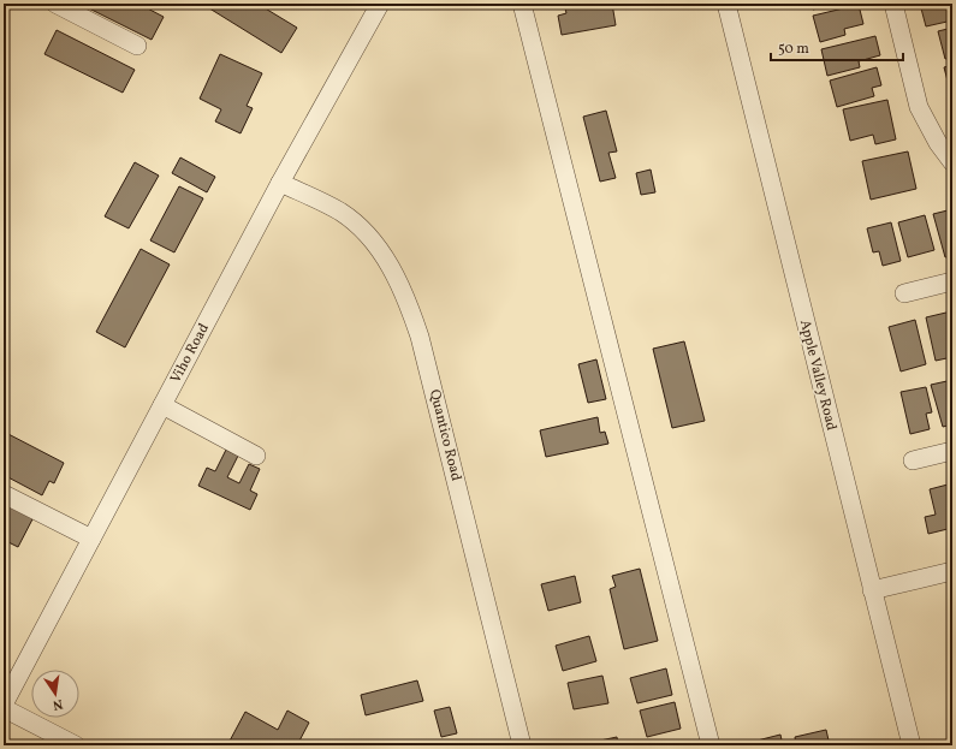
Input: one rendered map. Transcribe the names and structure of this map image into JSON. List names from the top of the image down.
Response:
{
  "streets": {
    "street": ["Viho Road", "Apple Valley Road", "Quantico Road"]
  },
  "crossings": [
    ["Viho Road", "Quantico Road"]
  ],
  "scale_bar": "50 m",
  "north": "bottom"
}
